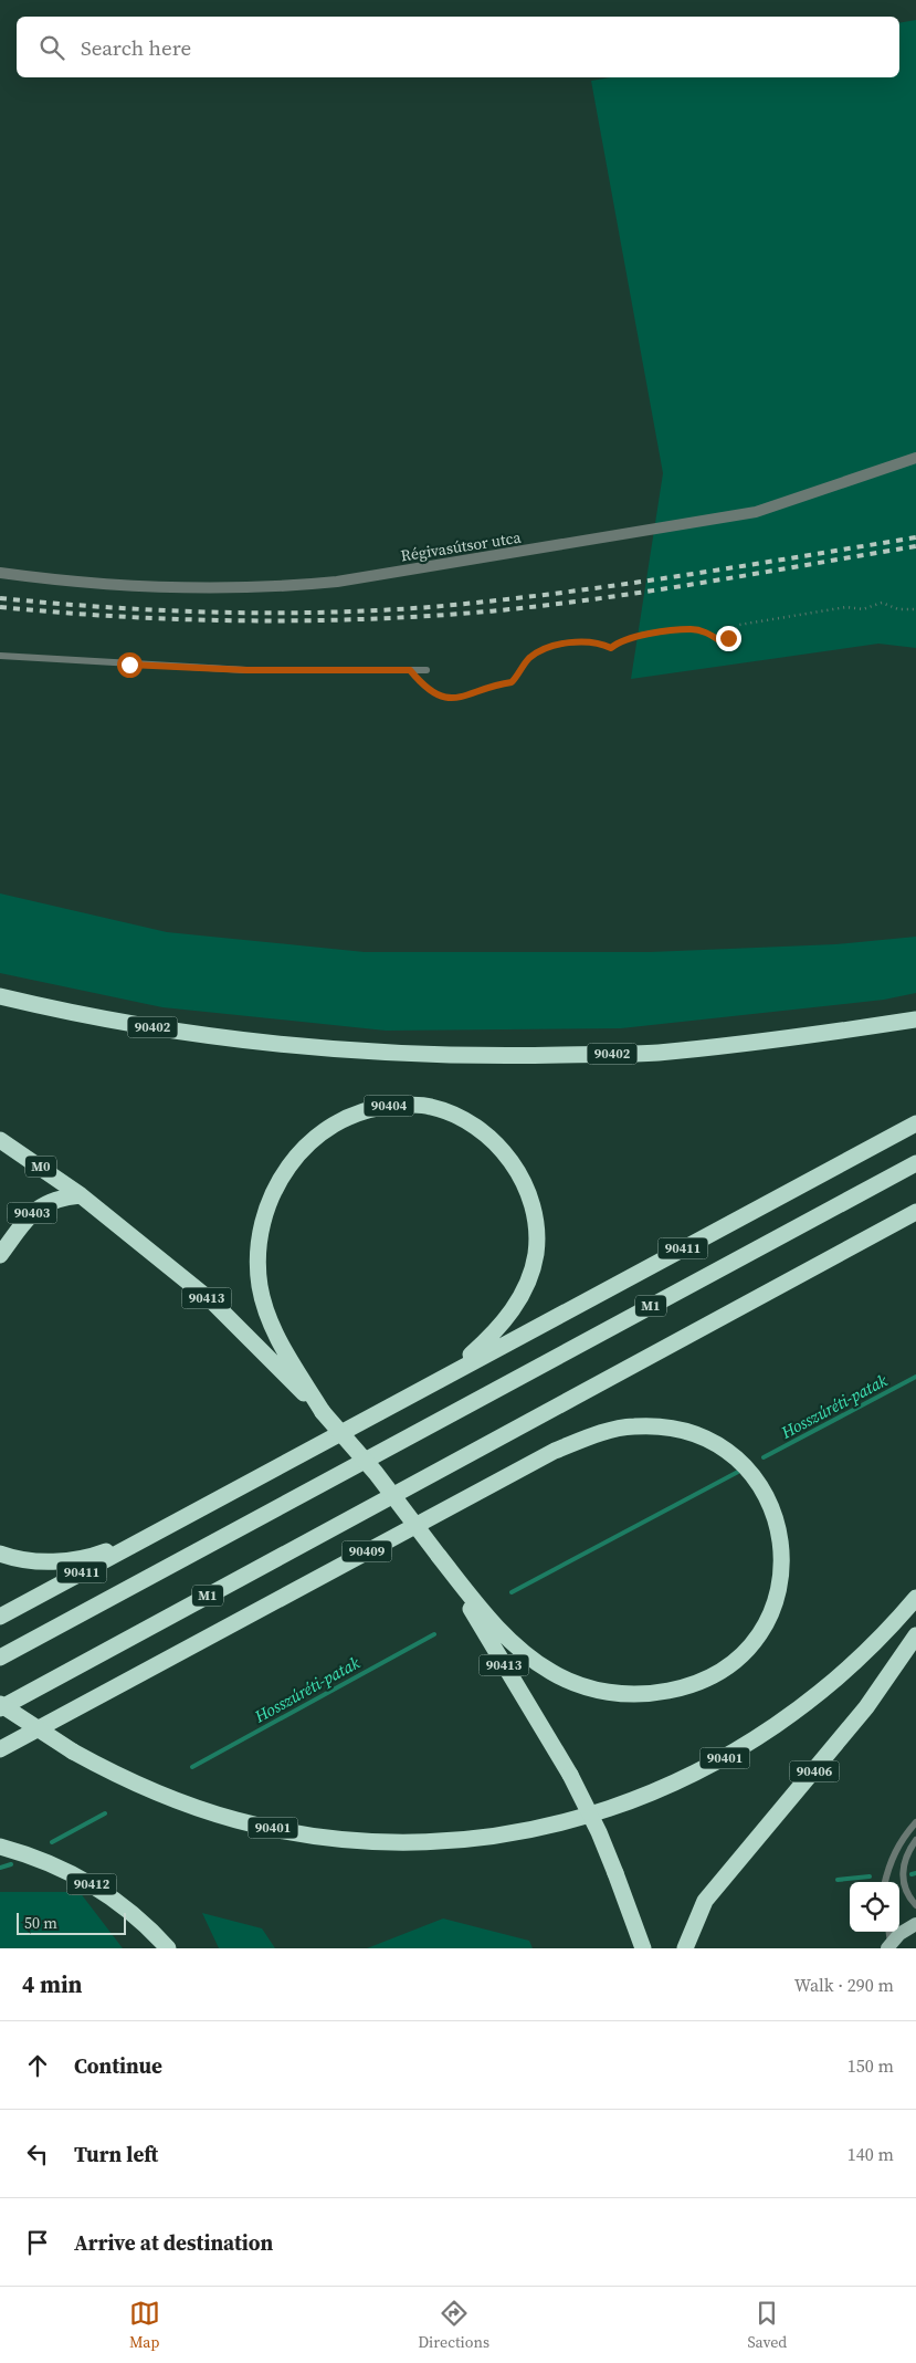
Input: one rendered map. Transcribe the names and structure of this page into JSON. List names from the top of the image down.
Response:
{
  "streets": {
    "highway": [
      "90402",
      "90404",
      "M0",
      "90403",
      "90411",
      "90413",
      "M1",
      "90409",
      "90401",
      "90406",
      "90412"
    ],
    "street": ["Régivasútsor utca"]
  },
  "crossings": [
    ["90404", "90411"],
    ["90404", "90413"],
    ["M0", "90403"],
    ["M0", "90413"],
    ["90403", "90413"],
    ["90413", "90409"]
  ],
  "water": ["Hosszúréti-patak"],
  "scale_bar": "50 m",
  "page": {
    "search": "Search here",
    "scale": "50 m",
    "heading": ["4 min", "Walk · 290 m"],
    "list": [
      ["Continue", "150 m"],
      ["Turn left", "140 m"],
      "Arrive at destination"
    ],
    "nav": ["Map", "Directions", "Saved"]
  }
}
